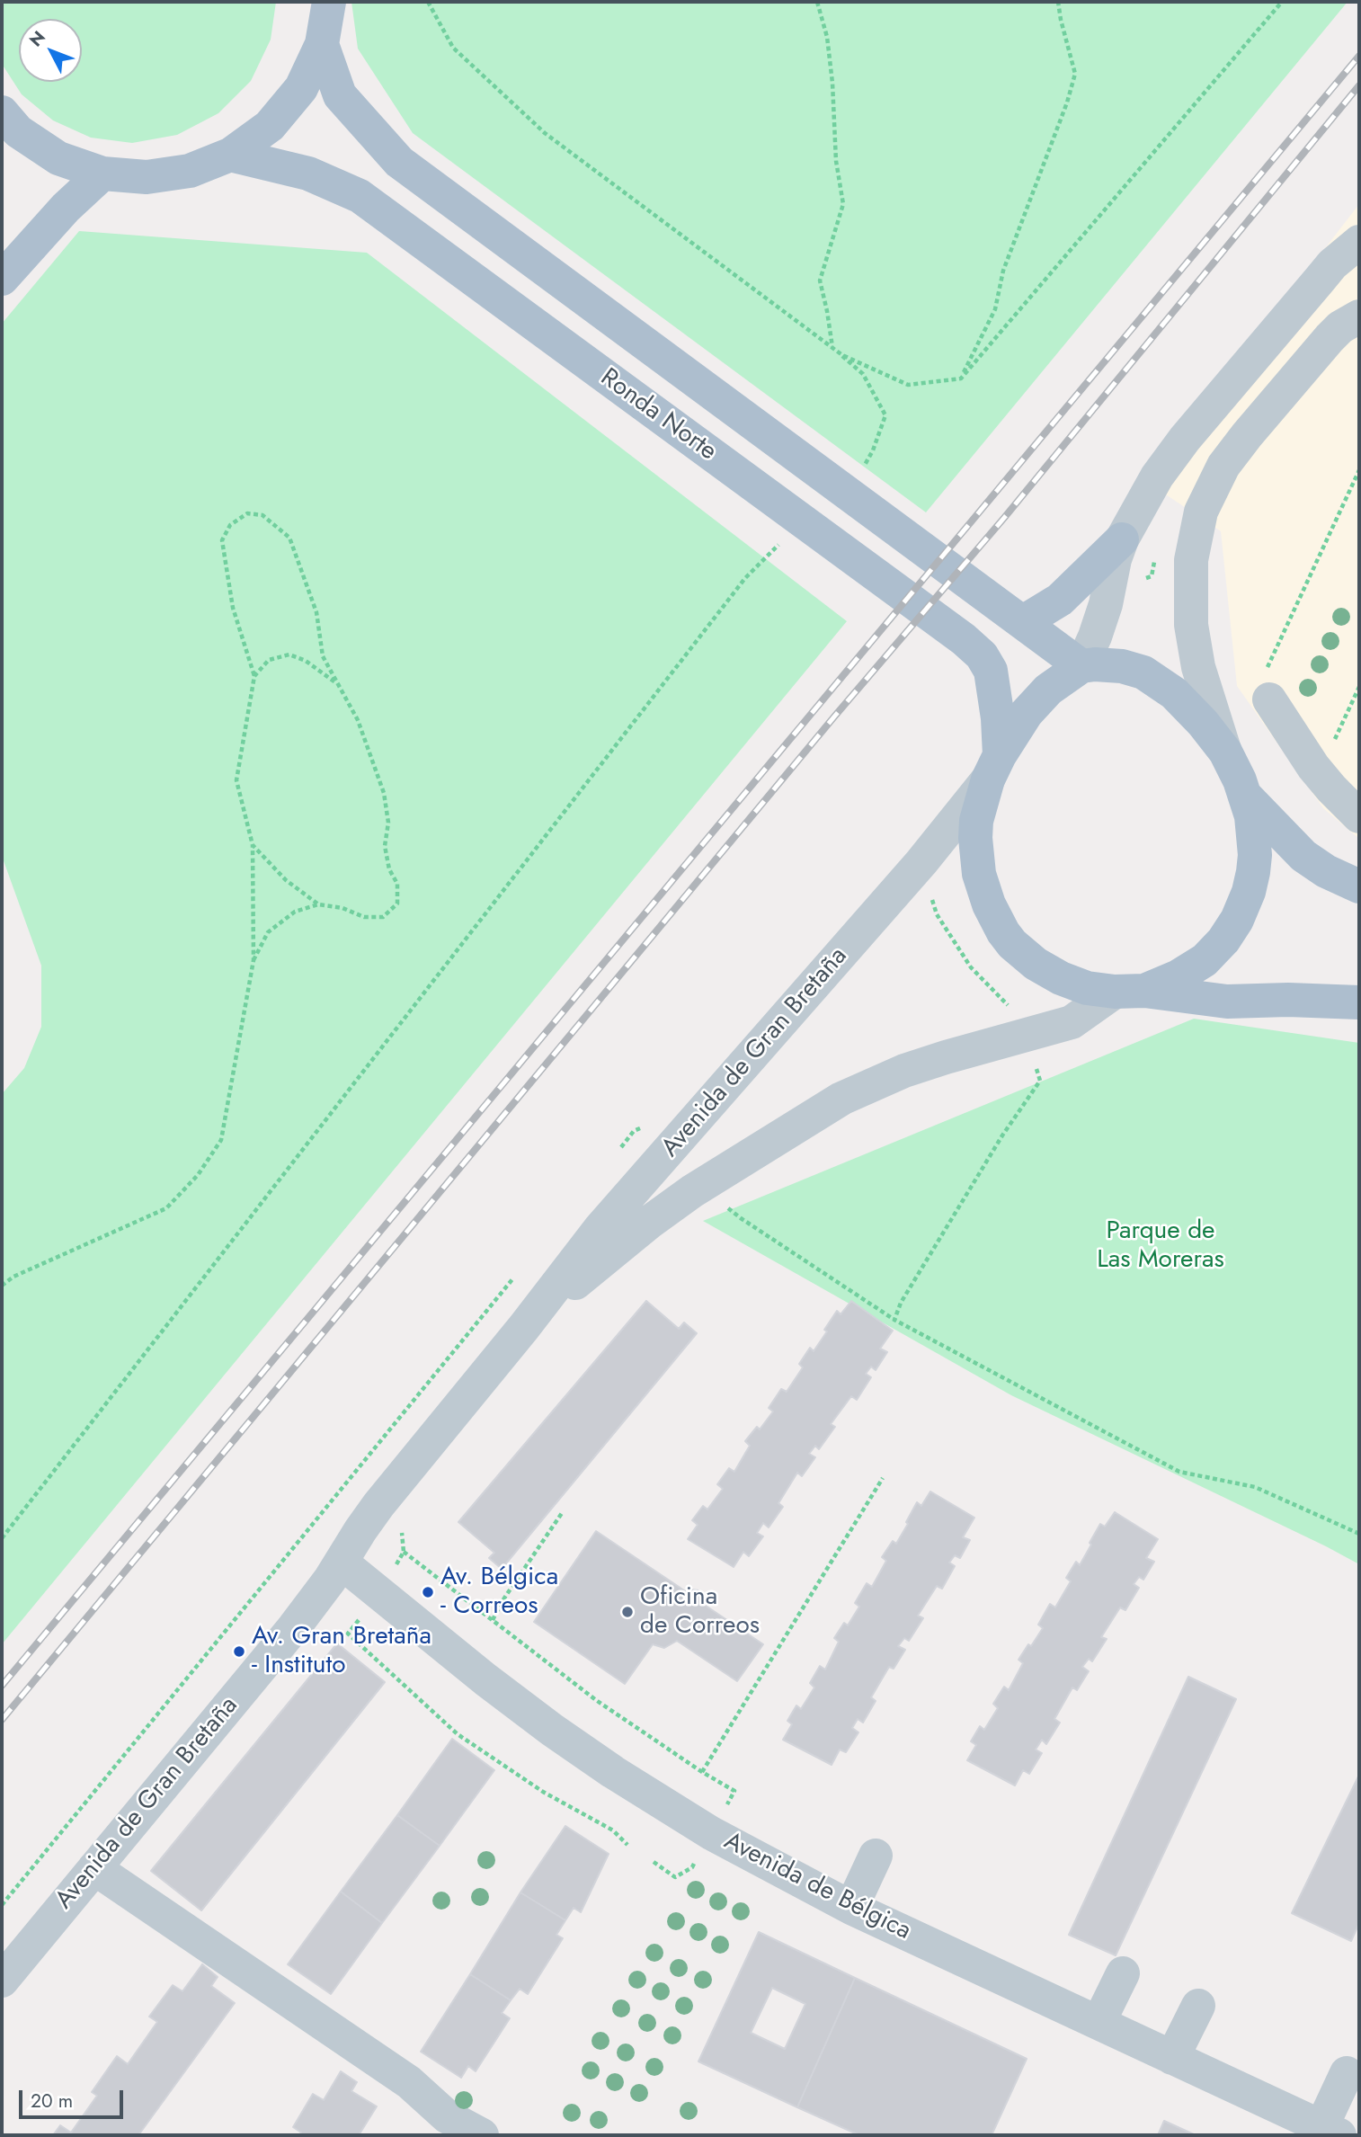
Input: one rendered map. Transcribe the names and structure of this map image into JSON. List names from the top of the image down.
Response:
{
  "streets": {
    "main road": ["Ronda Norte"],
    "street": ["Avenida de Gran Bretaña", "Avenida de Bélgica"]
  },
  "crossings": [
    ["Ronda Norte", "Avenida de Gran Bretaña"],
    ["Avenida de Gran Bretaña", "Avenida de Bélgica"]
  ],
  "parks": ["Parque de Las Moreras"],
  "places": ["Av. Bélgica - Correos", "Oficina de Correos", "Av. Gran Bretaña - Instituto"],
  "scale_bar": "20 m",
  "north": "top left"
}
